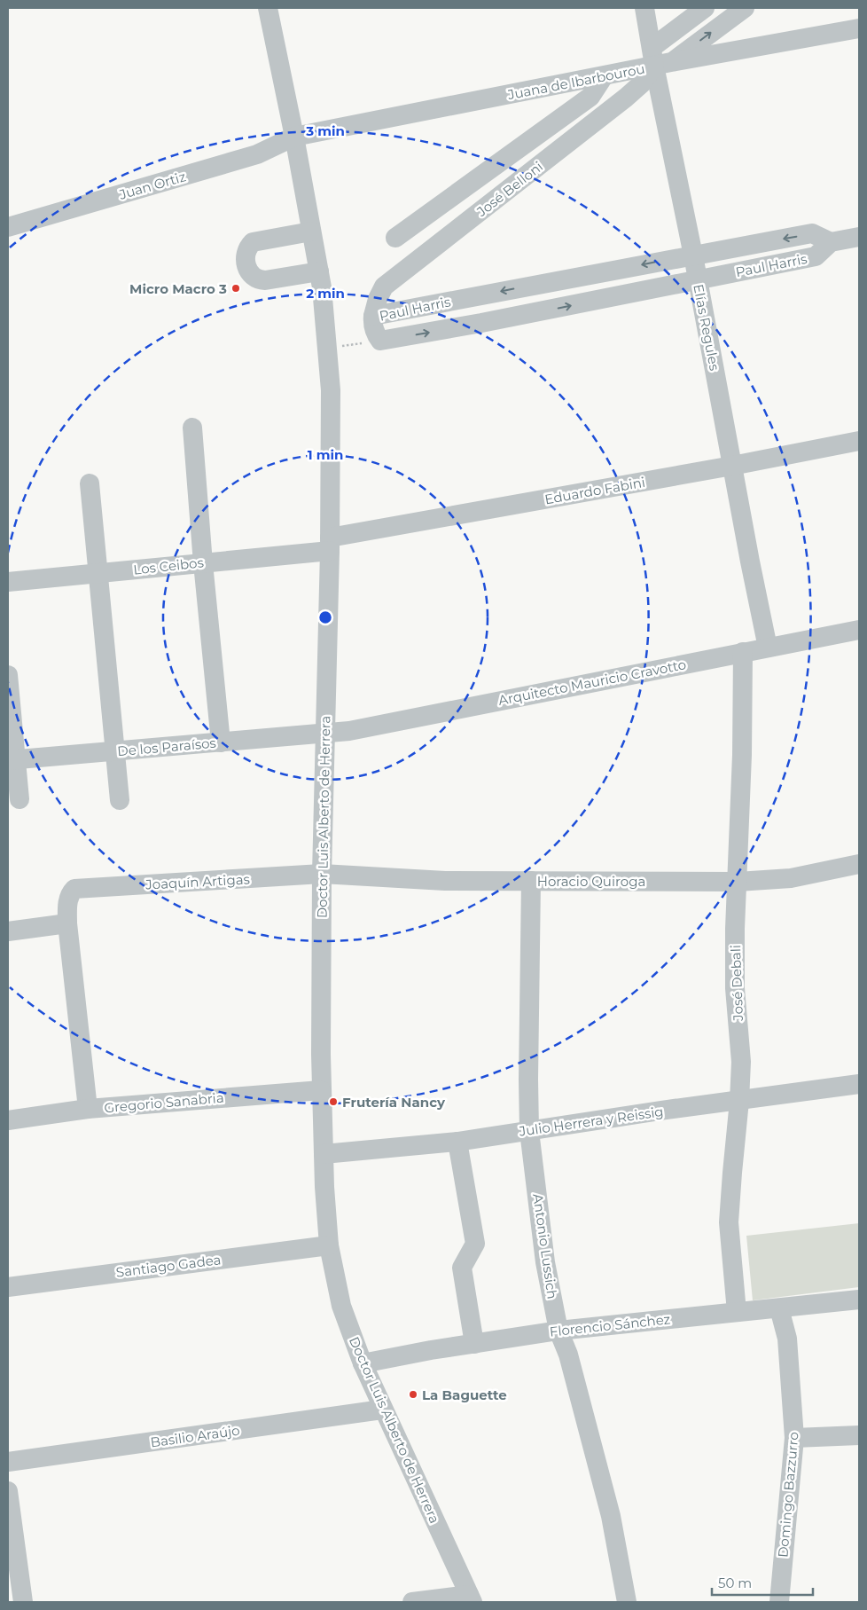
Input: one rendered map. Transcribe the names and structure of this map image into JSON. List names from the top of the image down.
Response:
{
  "streets": {
    "street": [
      "Juana de Ibarbourou",
      "Juan Ortiz",
      "José Belloni",
      "Paul Harris",
      "Elías Regules",
      "Eduardo Fabini",
      "Los Ceibos",
      "Arquitecto Mauricio Cravotto",
      "De los Paraísos",
      "Doctor Luis Alberto de Herrera",
      "Horacio Quiroga",
      "Joaquín Artigas",
      "José Debali",
      "Gregorio Sanabria",
      "Julio Herrera y Reissig",
      "Antonio Lussich",
      "Santiago Gadea",
      "Florencio Sánchez",
      "Basilio Araújo",
      "Domingo Bazzurro"
    ]
  },
  "crossings": [
    ["Juana de Ibarbourou", "Juan Ortiz"],
    ["Juana de Ibarbourou", "José Belloni"],
    ["Juana de Ibarbourou", "Elías Regules"],
    ["Juana de Ibarbourou", "Doctor Luis Alberto de Herrera"],
    ["Juan Ortiz", "Doctor Luis Alberto de Herrera"],
    ["José Belloni", "Paul Harris"],
    ["José Belloni", "Elías Regules"],
    ["Paul Harris", "Elías Regules"],
    ["Elías Regules", "Eduardo Fabini"],
    ["Elías Regules", "Arquitecto Mauricio Cravotto"],
    ["Eduardo Fabini", "Los Ceibos"],
    ["Eduardo Fabini", "Doctor Luis Alberto de Herrera"],
    ["Los Ceibos", "Doctor Luis Alberto de Herrera"],
    ["Arquitecto Mauricio Cravotto", "De los Paraísos"],
    ["Arquitecto Mauricio Cravotto", "Doctor Luis Alberto de Herrera"],
    ["Arquitecto Mauricio Cravotto", "José Debali"],
    ["De los Paraísos", "Doctor Luis Alberto de Herrera"],
    ["Doctor Luis Alberto de Herrera", "Horacio Quiroga"],
    ["Doctor Luis Alberto de Herrera", "Joaquín Artigas"],
    ["Doctor Luis Alberto de Herrera", "Gregorio Sanabria"],
    ["Doctor Luis Alberto de Herrera", "Julio Herrera y Reissig"],
    ["Doctor Luis Alberto de Herrera", "Santiago Gadea"],
    ["Doctor Luis Alberto de Herrera", "Florencio Sánchez"],
    ["Doctor Luis Alberto de Herrera", "Basilio Araújo"],
    ["Horacio Quiroga", "Joaquín Artigas"],
    ["Horacio Quiroga", "José Debali"],
    ["Horacio Quiroga", "Antonio Lussich"],
    ["José Debali", "Julio Herrera y Reissig"],
    ["José Debali", "Florencio Sánchez"],
    ["Julio Herrera y Reissig", "Antonio Lussich"],
    ["Antonio Lussich", "Florencio Sánchez"],
    ["Florencio Sánchez", "Domingo Bazzurro"]
  ],
  "places": ["Micro Macro 3", "Frutería Nancy", "La Baguette"],
  "scale_bar": "50 m",
  "rings": ["3 min", "2 min", "1 min"]
}
